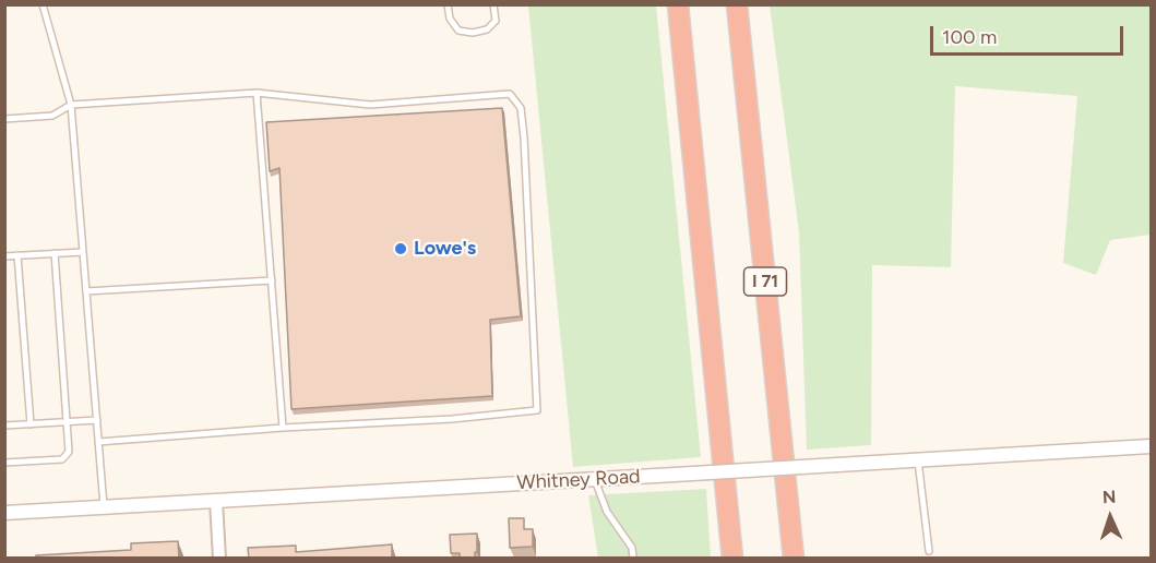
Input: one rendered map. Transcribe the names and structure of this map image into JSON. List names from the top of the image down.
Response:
{
  "streets": {
    "highway": ["I 71"],
    "street": ["Whitney Road"]
  },
  "places": ["Lowe's"],
  "scale_bar": "100 m",
  "north": "top"
}
